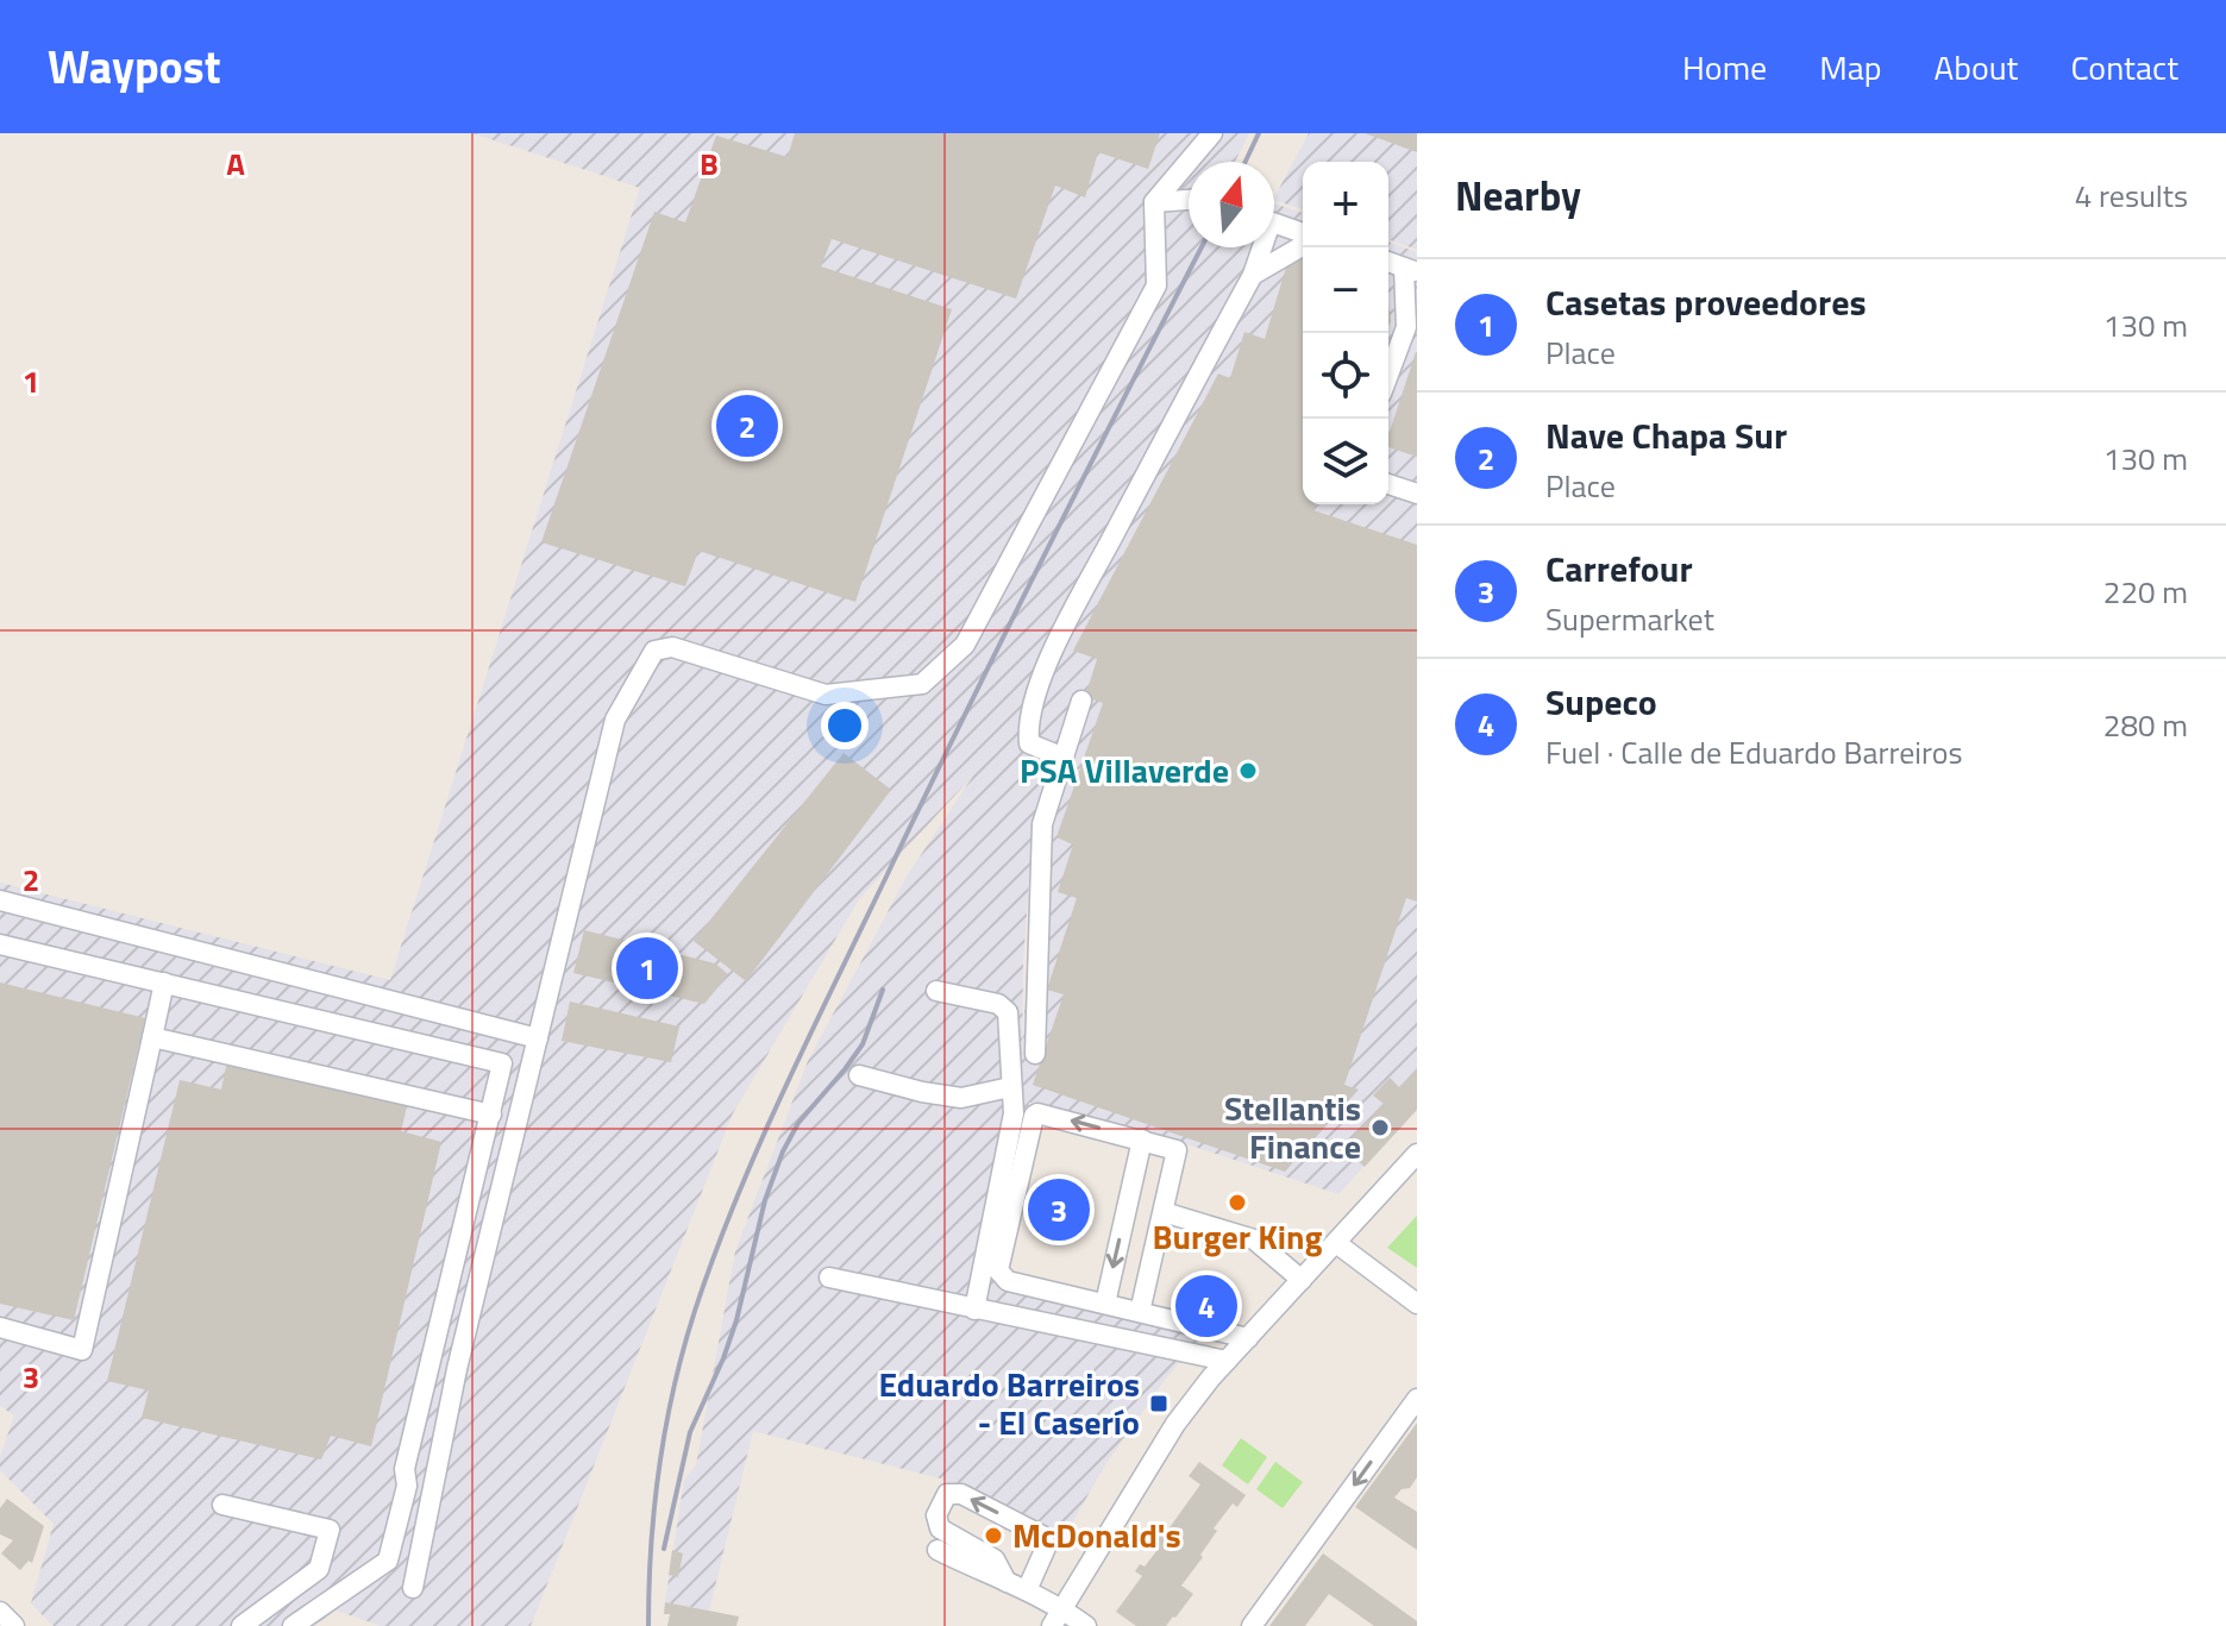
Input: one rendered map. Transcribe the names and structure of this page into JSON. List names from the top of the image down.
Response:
{
  "places": {
    "other": [
      "PSA Villaverde",
      "Stellantis Finance",
      "Burger King",
      "McDonald's"
    ],
    "transit": ["Eduardo Barreiros - El Caserío"]
  },
  "north": "top",
  "page": {
    "header": "Waypost",
    "nav": [
      "Home",
      "Map",
      "About",
      "Contact"
    ],
    "heading": ["Nearby", "4 results"],
    "map_buttons": ["+", "−"],
    "list": [
      {
        "mark": "1",
        "name": "Casetas proveedores",
        "note": "Place",
        "value": "130 m"
      },
      {
        "mark": "2",
        "name": "Nave Chapa Sur",
        "note": "Place",
        "value": "130 m"
      },
      {
        "mark": "3",
        "name": "Carrefour",
        "note": "Supermarket",
        "value": "220 m"
      },
      {
        "mark": "4",
        "name": "Supeco",
        "note": "Fuel · Calle de Eduardo Barreiros",
        "value": "280 m"
      }
    ],
    "pins": [
      "2",
      "1",
      "3",
      "4"
    ]
  },
  "grid": {
    "columns": ["A", "B"],
    "rows": ["1", "2", "3"]
  }
}
